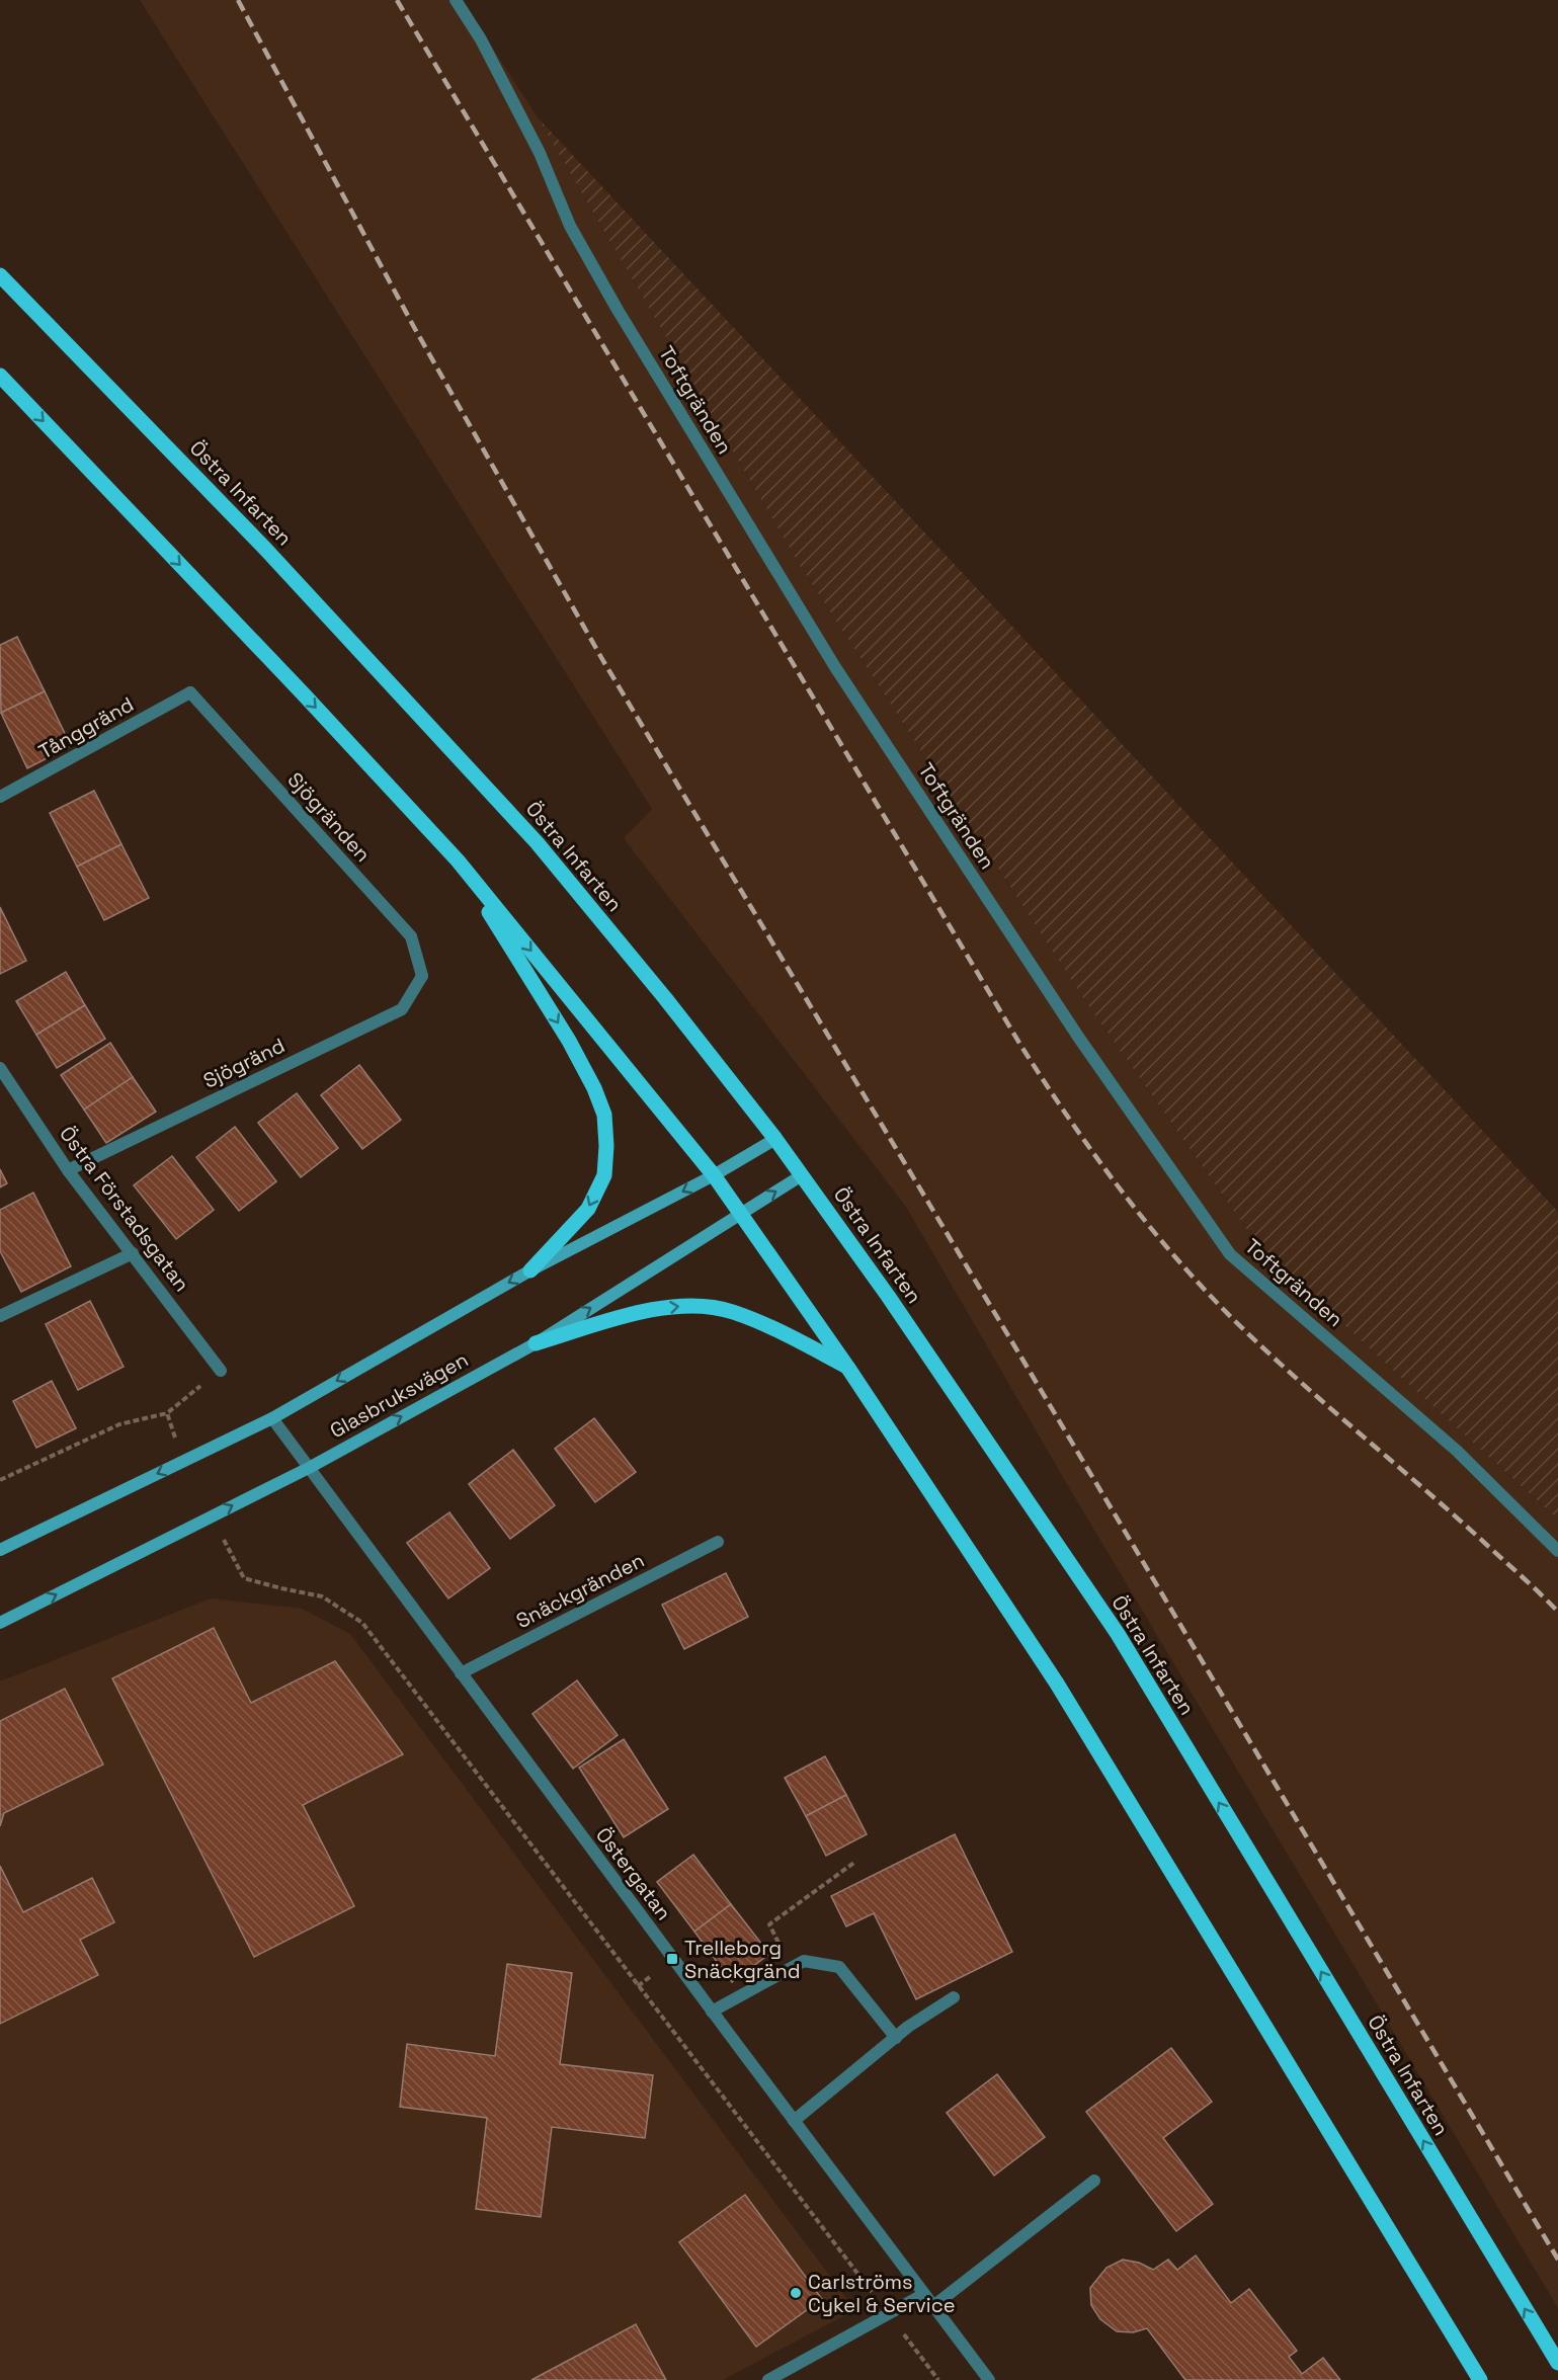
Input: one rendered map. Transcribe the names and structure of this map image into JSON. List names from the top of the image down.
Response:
{
  "streets": {
    "main road": ["Östra Infarten", "Glasbruksvägen"],
    "street": [
      "Toftgränden",
      "Tånggränd",
      "Sjögränden",
      "Sjögränd",
      "Östra Förstadsgatan",
      "Snäckgränden",
      "Östergatan"
    ]
  },
  "crossings": [
    ["Östra Infarten", "Glasbruksvägen"],
    ["Tånggränd", "Sjögränden"],
    ["Sjögränden", "Sjögränd"],
    ["Sjögränd", "Östra Förstadsgatan"],
    ["Glasbruksvägen", "Östergatan"],
    ["Snäckgränden", "Östergatan"]
  ],
  "places": {
    "transit": ["Trelleborg Snäckgränd"],
    "other": ["Carlströms Cykel & Service"]
  }
}
